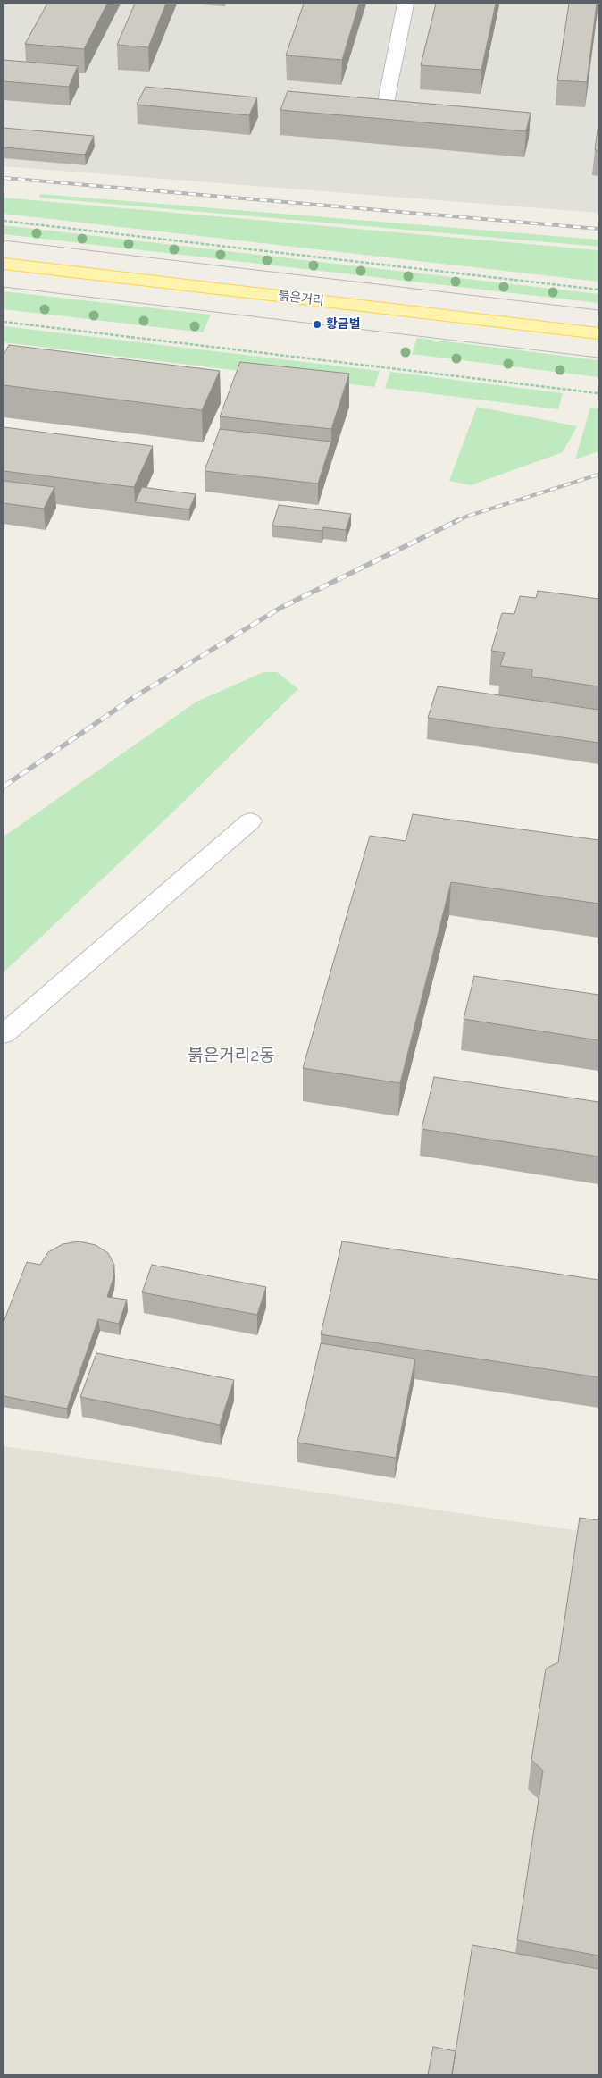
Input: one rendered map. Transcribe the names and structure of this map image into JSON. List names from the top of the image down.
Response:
{
  "streets": {
    "main road": ["붉은거리"]
  },
  "districts": ["붉은거리2동"],
  "places": ["황금벌"]
}
